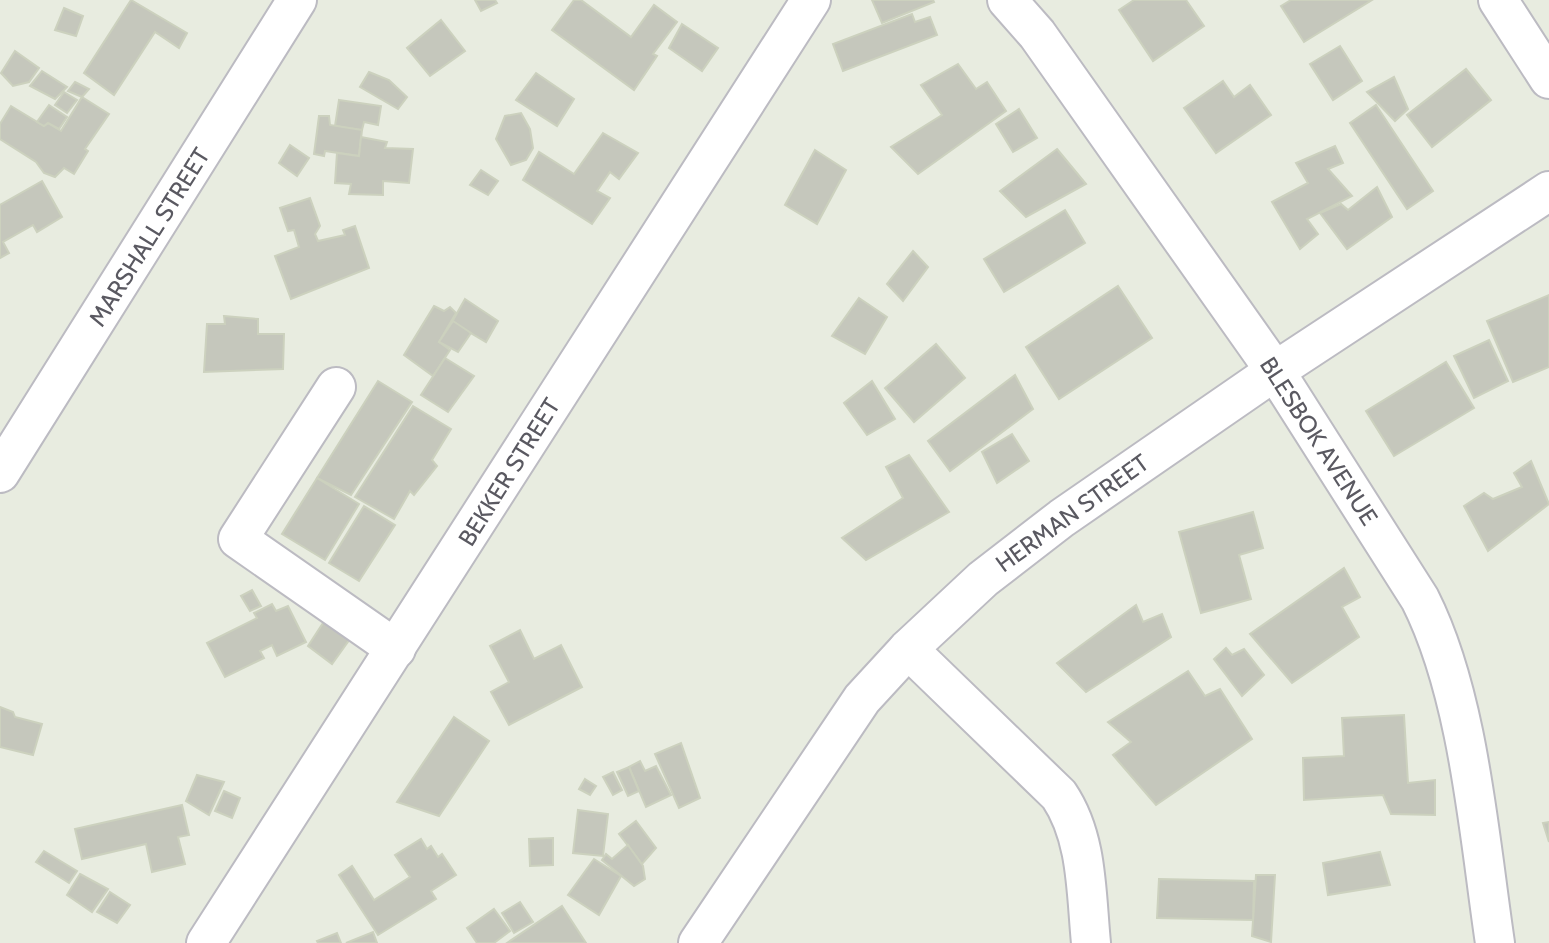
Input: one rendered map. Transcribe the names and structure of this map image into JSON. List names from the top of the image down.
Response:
{
  "streets": {
    "street": [
      "MARSHALL STREET",
      "BLESBOK AVENUE",
      "BEKKER STREET",
      "HERMAN STREET"
    ]
  },
  "crossings": [
    ["BLESBOK AVENUE", "HERMAN STREET"]
  ]
}
